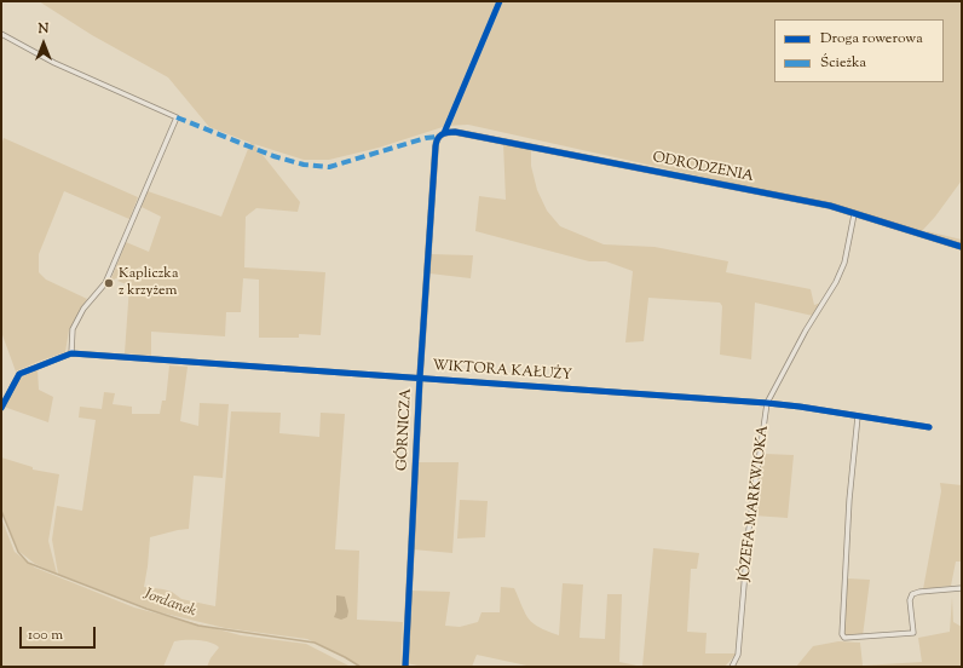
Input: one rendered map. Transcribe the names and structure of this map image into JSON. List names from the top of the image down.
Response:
{
  "streets": {
    "street": [
      "ODRODZENIA",
      "WIKTORA KAŁUŻY",
      "GÓRNICZA",
      "JÓZEFA MARKWIOKA"
    ]
  },
  "crossings": [
    ["ODRODZENIA", "GÓRNICZA"],
    ["ODRODZENIA", "JÓZEFA MARKWIOKA"],
    ["WIKTORA KAŁUŻY", "GÓRNICZA"],
    ["WIKTORA KAŁUŻY", "JÓZEFA MARKWIOKA"]
  ],
  "water": ["Jordanek"],
  "places": ["Kapliczka z krzyżem"],
  "legend": ["Droga rowerowa", "Ścieżka"],
  "scale_bar": "100 m",
  "north": "top"
}
